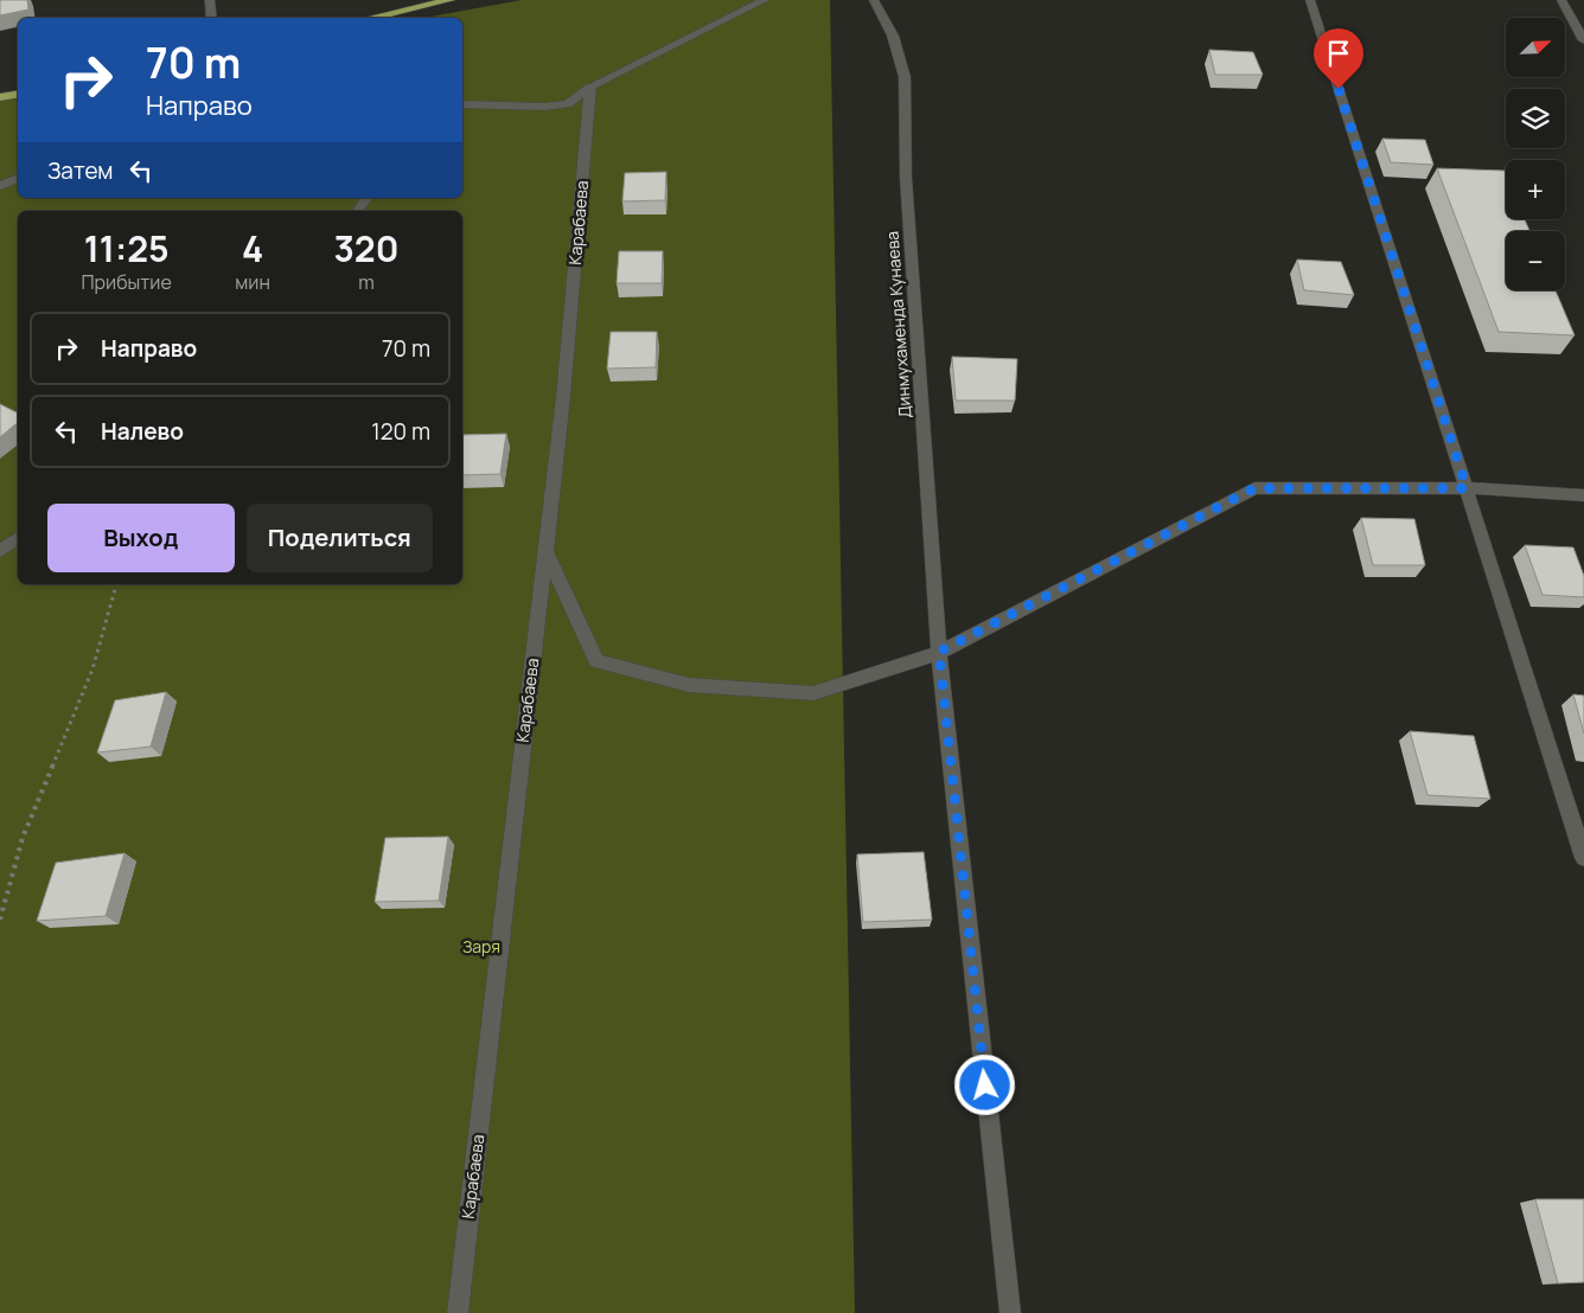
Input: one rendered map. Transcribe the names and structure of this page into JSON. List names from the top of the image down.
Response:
{
  "streets": {
    "street": ["Карабаева", "Динмухаменда Кунаева"]
  },
  "parks": ["Заря"],
  "north": "top right",
  "page": {
    "map_buttons": ["+", "−"],
    "turn": ["70 m", "Направо"],
    "then": "Затем",
    "eta": [
      "11:25",
      "Прибытие",
      "4",
      "мин",
      "320",
      "m"
    ],
    "list": [
      {
        "name": "Направо",
        "value": "70 m"
      },
      {
        "name": "Налево",
        "value": "120 m"
      }
    ],
    "buttons": ["Выход", "Поделиться"]
  }
}
